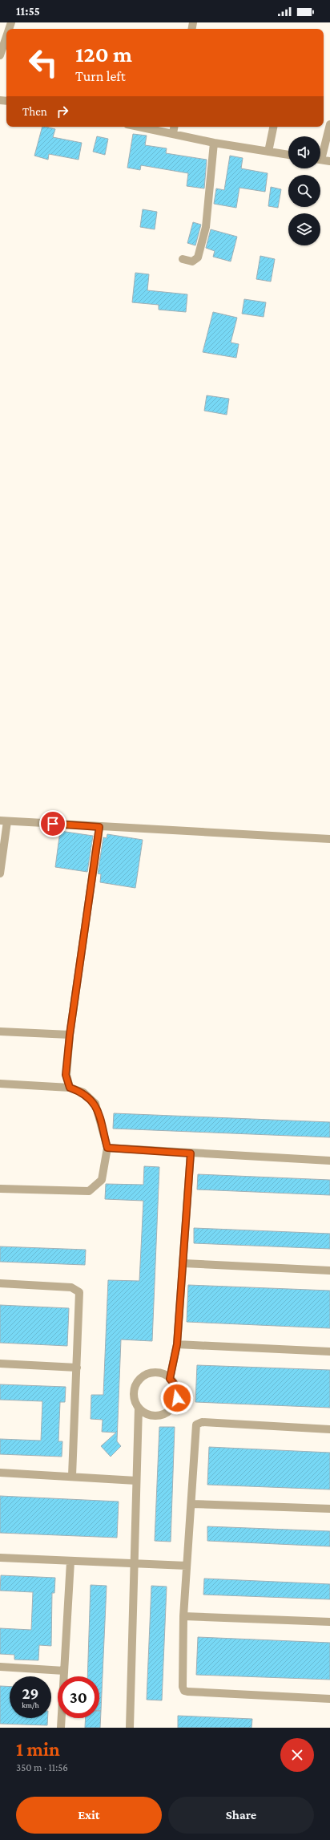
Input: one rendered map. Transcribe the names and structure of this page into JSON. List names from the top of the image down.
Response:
{
  "page": {
    "status": "11:55",
    "turn": ["120 m", "Turn left"],
    "then": "Then",
    "speed": "29 km/h",
    "limit": "30",
    "heading": ["1 min", "350 m · 11:56"],
    "buttons": ["Exit", "Share"]
  }
}
